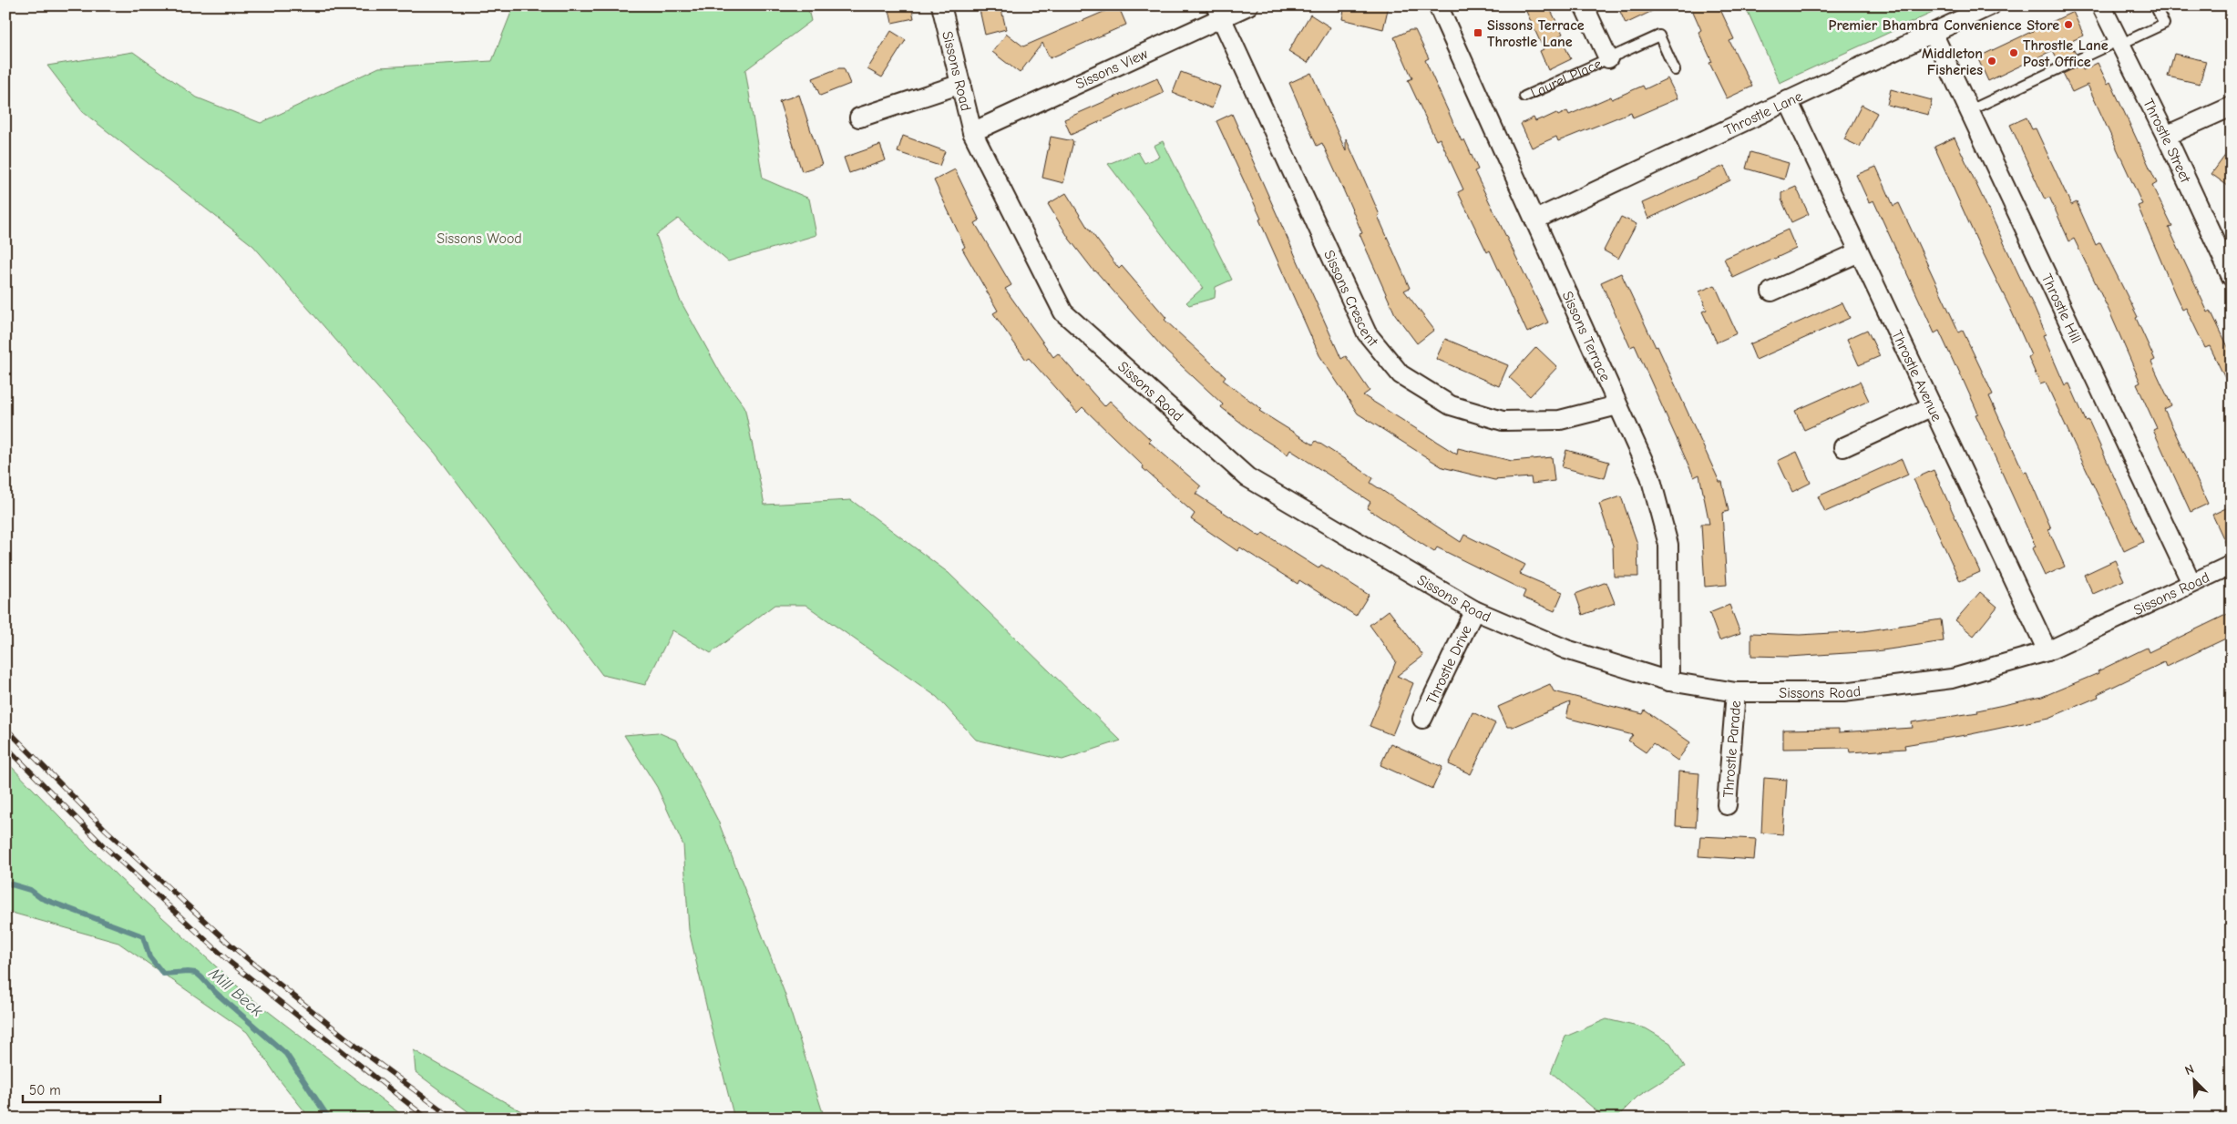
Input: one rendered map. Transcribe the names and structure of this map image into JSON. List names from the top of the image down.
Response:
{
  "streets": {
    "street": [
      "Sissons View",
      "Sissons Road",
      "Laurel Place",
      "Throstle Lane",
      "Throstle Street",
      "Sissons Crescent",
      "Throstle Hill",
      "Sissons Terrace",
      "Throstle Avenue",
      "Throstle Drive",
      "Throstle Parade"
    ]
  },
  "crossings": [
    ["Sissons View", "Sissons Road"],
    ["Sissons View", "Sissons Crescent"],
    ["Sissons Road", "Throstle Hill"],
    ["Sissons Road", "Sissons Terrace"],
    ["Sissons Road", "Throstle Avenue"],
    ["Sissons Road", "Throstle Drive"],
    ["Sissons Road", "Throstle Parade"],
    ["Throstle Lane", "Throstle Hill"],
    ["Throstle Lane", "Sissons Terrace"],
    ["Throstle Lane", "Throstle Avenue"],
    ["Sissons Crescent", "Sissons Terrace"]
  ],
  "water": ["Mill Beck"],
  "parks": ["Sissons Wood"],
  "places": {
    "other": ["Premier Bhambra Convenience Store", "Throstle Lane Post Office", "Middleton Fisheries"],
    "transit": ["Sissons Terrace Throstle Lane"]
  },
  "scale_bar": "50 m",
  "north": "top left"
}
